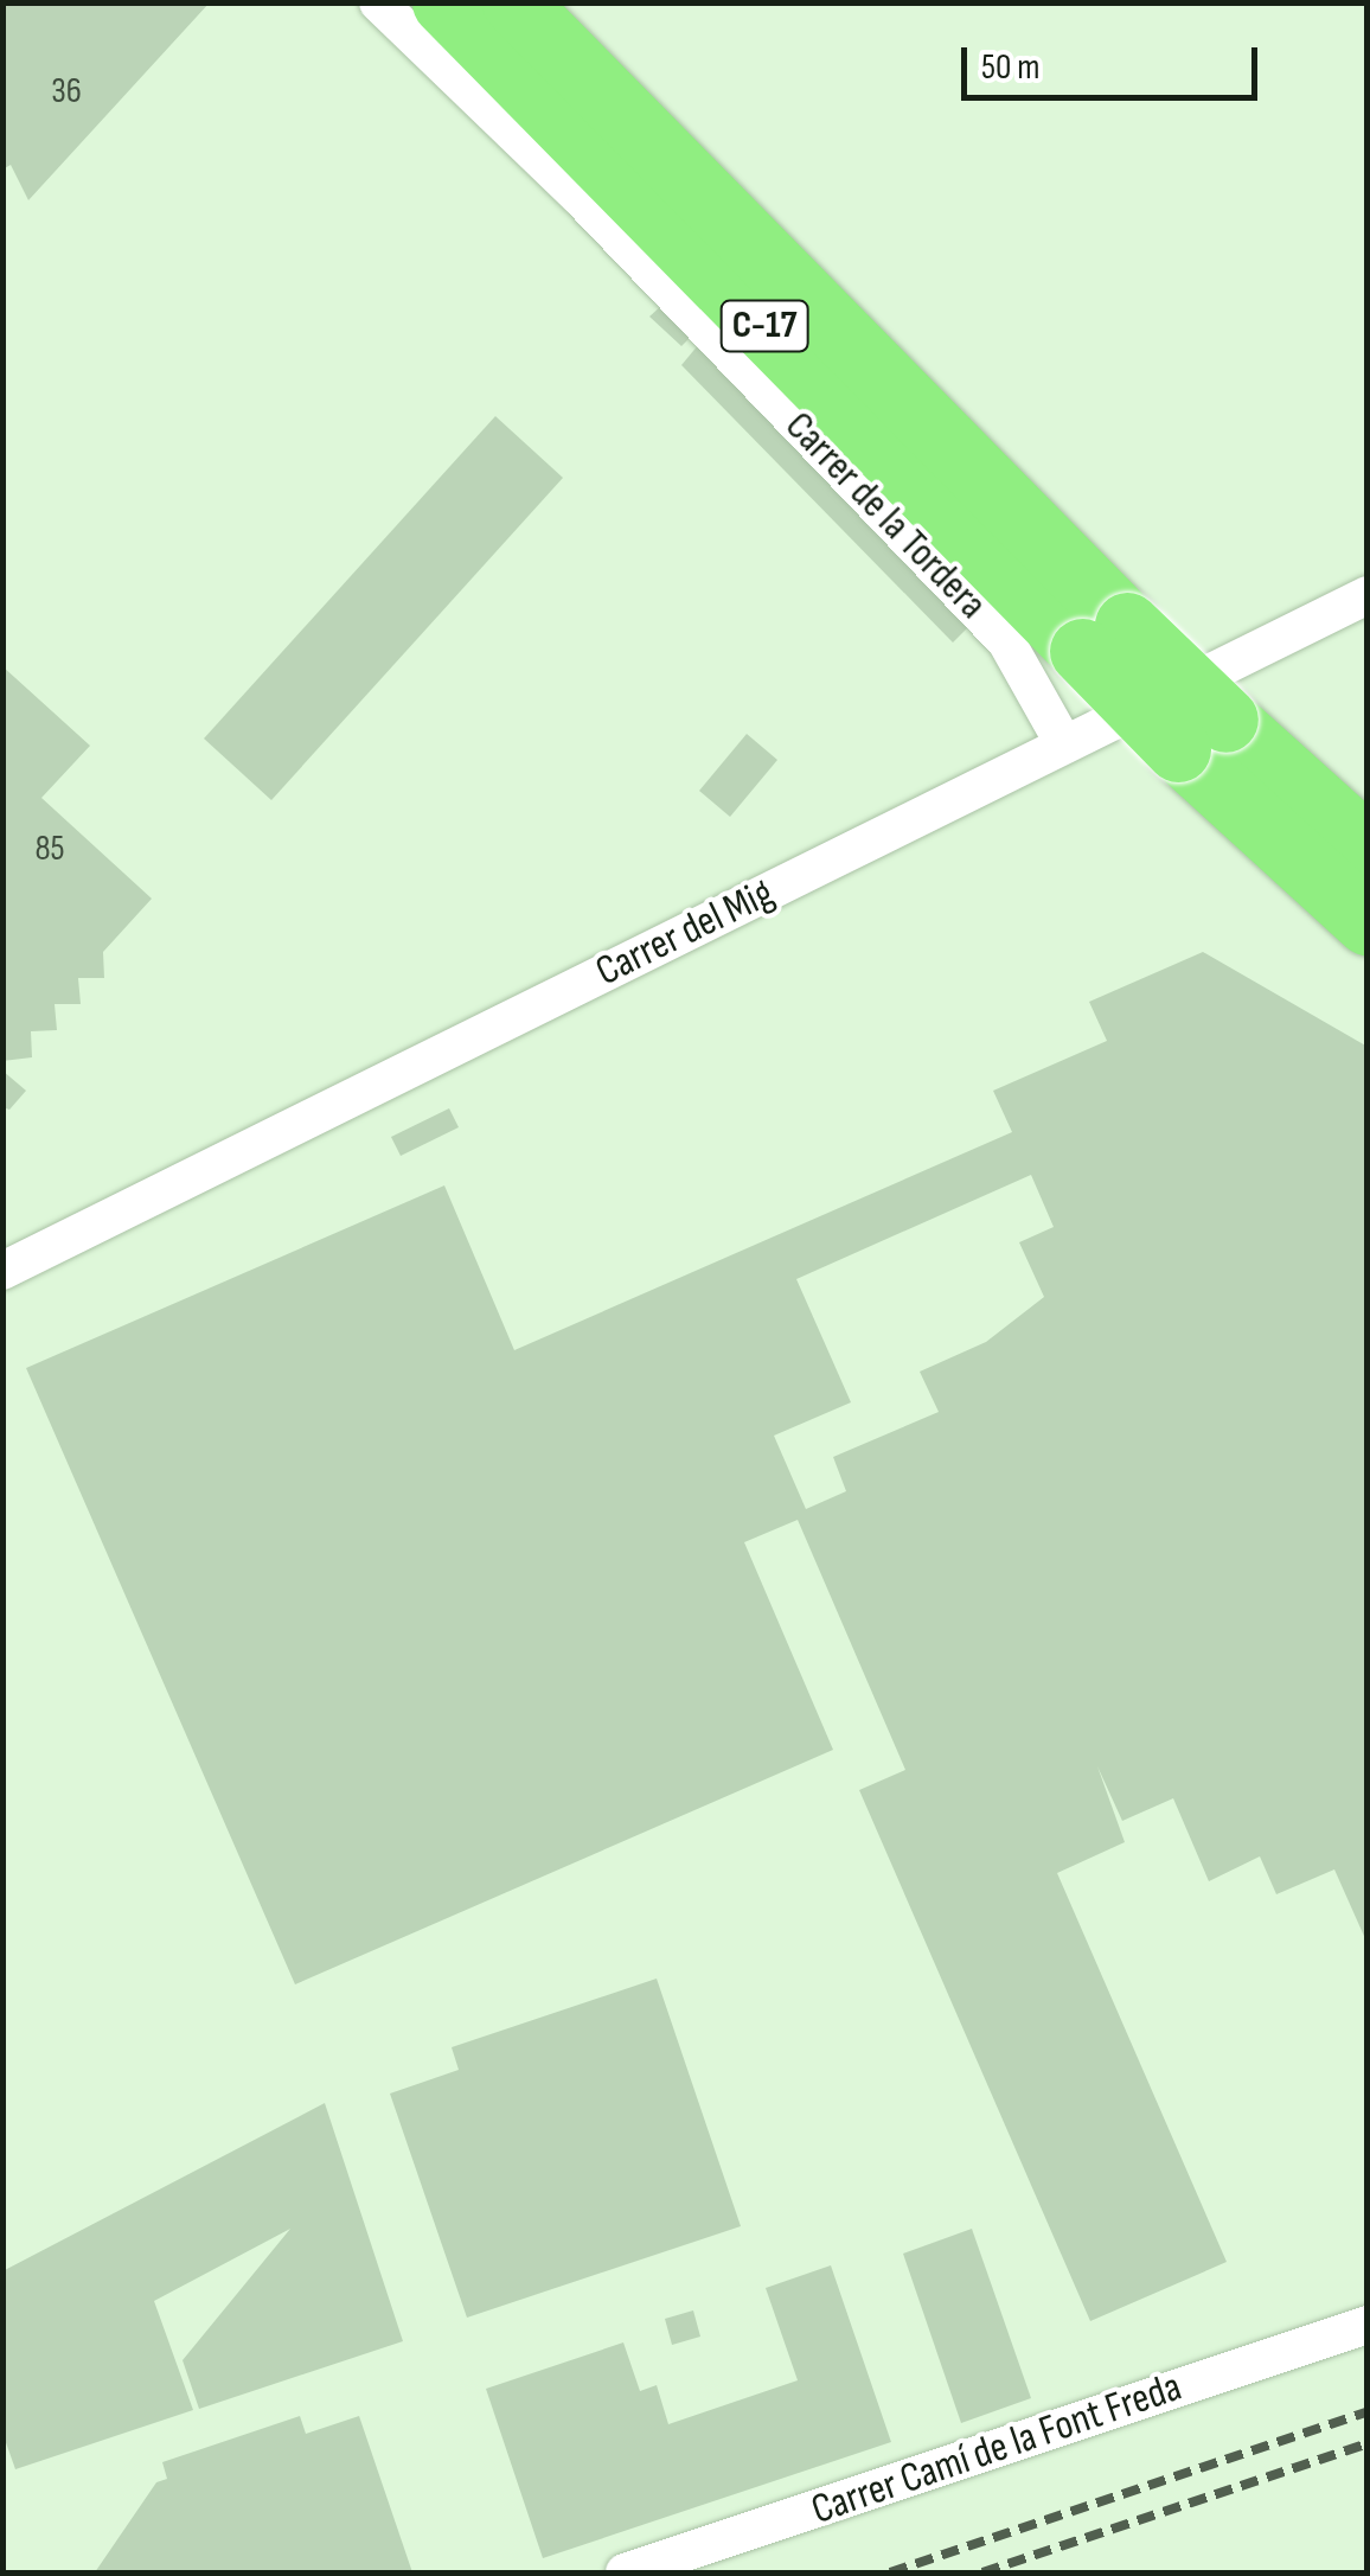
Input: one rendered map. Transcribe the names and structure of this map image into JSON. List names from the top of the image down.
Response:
{
  "streets": {
    "highway": ["C-17"],
    "street": ["Carrer de la Tordera", "Carrer del Mig", "Carrer Camí de la Font Freda"]
  },
  "crossings": [
    ["Carrer de la Tordera", "Carrer del Mig"]
  ],
  "house_numbers": ["36", "85"],
  "scale_bar": "50 m"
}
